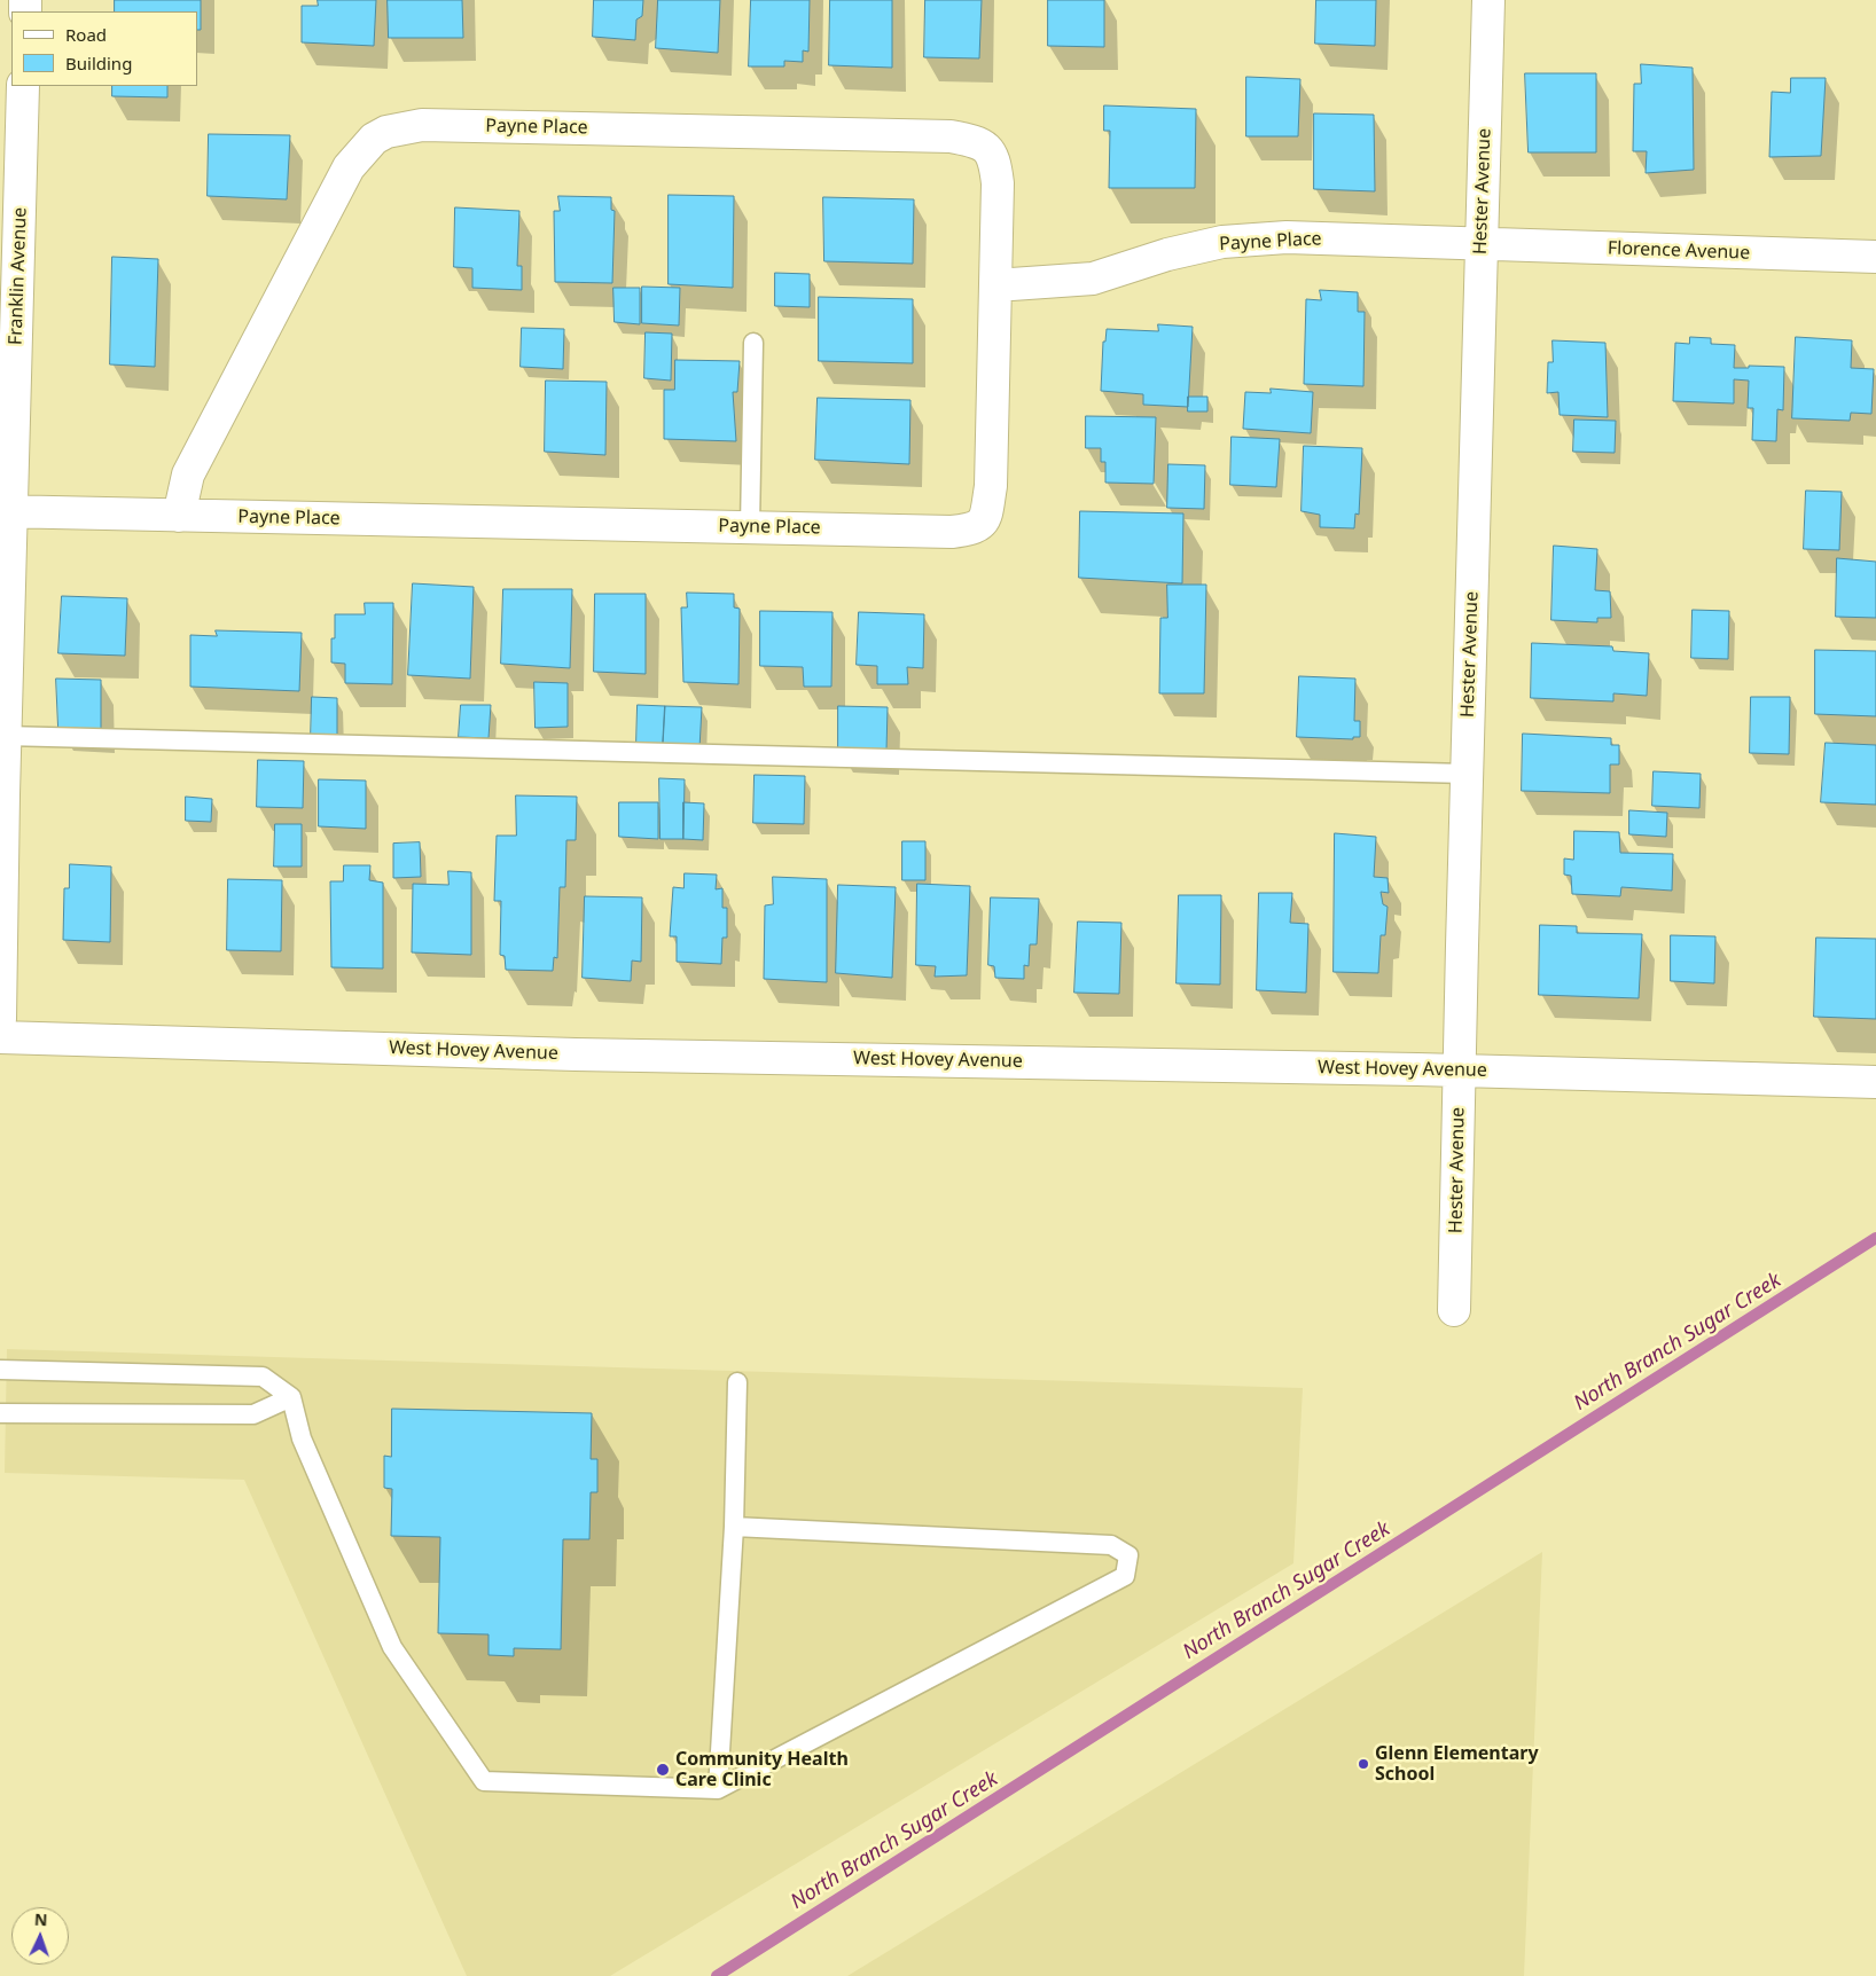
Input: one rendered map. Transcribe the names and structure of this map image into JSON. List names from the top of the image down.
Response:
{
  "streets": {
    "street": [
      "Payne Place",
      "Hester Avenue",
      "Florence Avenue",
      "Franklin Avenue",
      "West Hovey Avenue"
    ]
  },
  "crossings": [
    ["Payne Place", "Hester Avenue"],
    ["Payne Place", "Florence Avenue"],
    ["Payne Place", "Franklin Avenue"],
    ["Hester Avenue", "Florence Avenue"],
    ["Hester Avenue", "West Hovey Avenue"]
  ],
  "water": ["North Branch Sugar Creek"],
  "places": ["Glenn Elementary School", "Community Health Care Clinic"],
  "legend": ["Road", "Building"],
  "north": "top"
}
